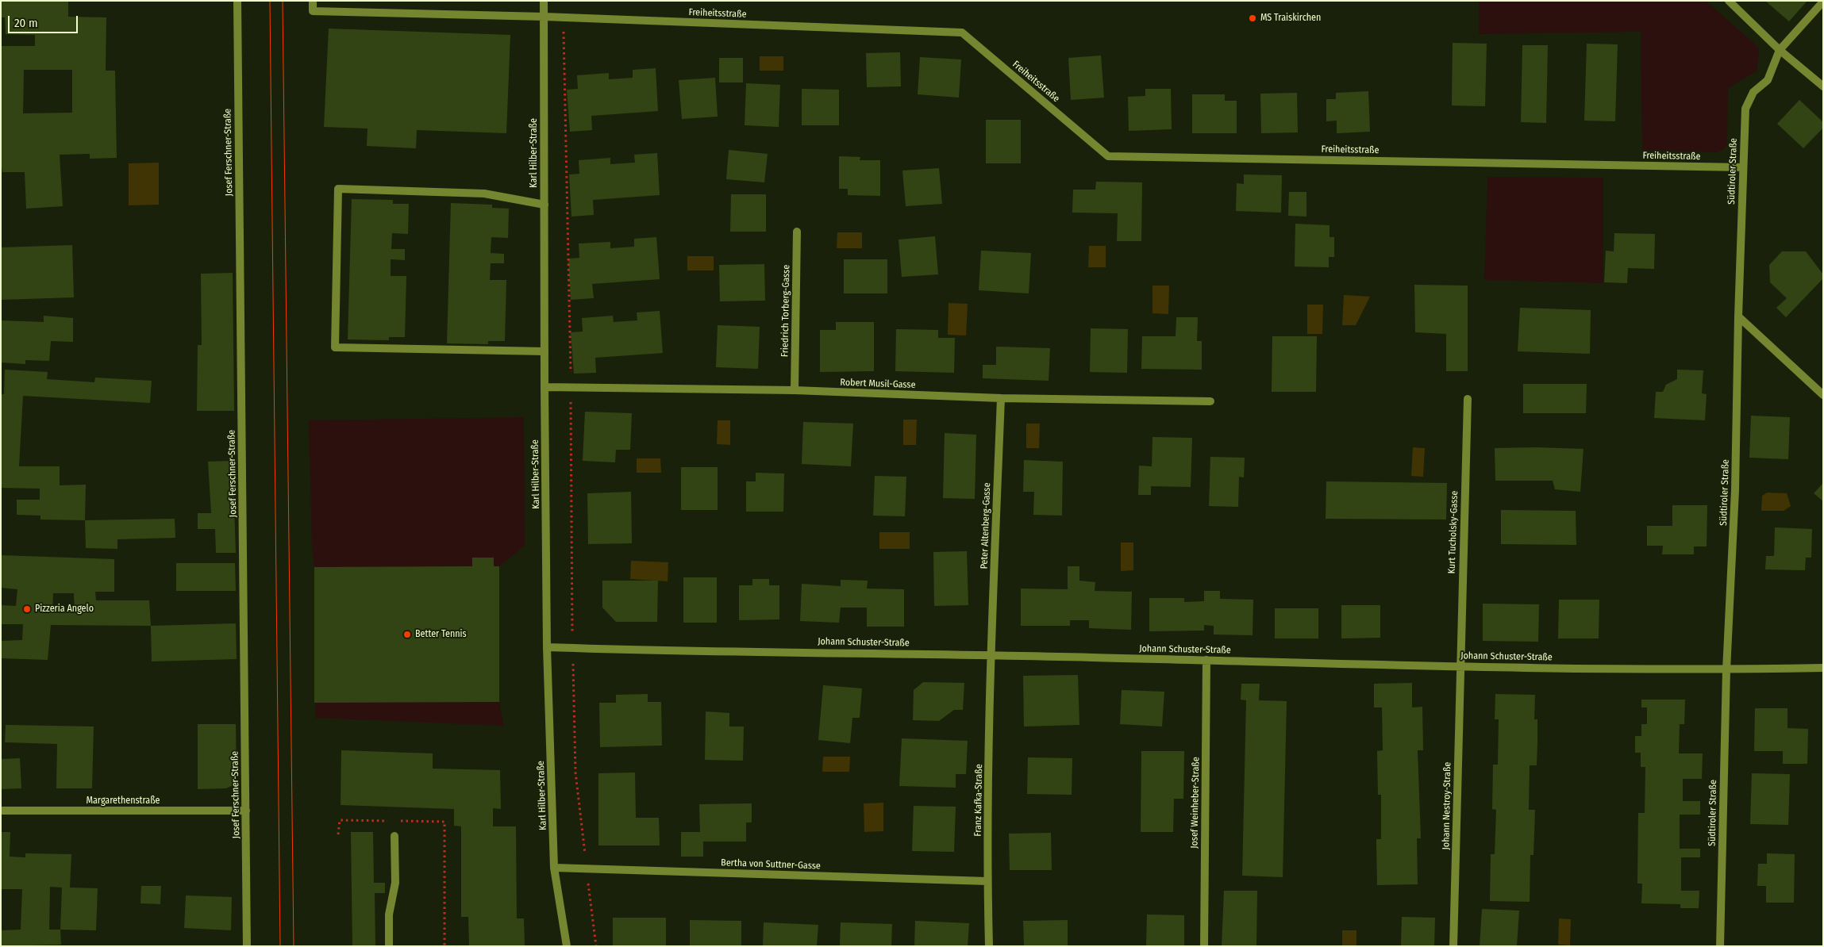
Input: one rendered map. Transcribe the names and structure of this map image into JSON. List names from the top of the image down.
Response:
{
  "streets": {
    "street": [
      "Freiheitsstraße",
      "Josef Ferschner-Straße",
      "Karl Hilber-Straße",
      "Südtiroler Straße",
      "Friedrich Torberg-Gasse",
      "Robert Musil-Gasse",
      "Peter Altenberg-Gasse",
      "Kurt Tucholsky-Gasse",
      "Johann Schuster-Straße",
      "Franz Kafka-Straße",
      "Margarethenstraße",
      "Josef Weinheber-Straße",
      "Johann Nestroy-Straße",
      "Bertha von Suttner-Gasse"
    ]
  },
  "crossings": [
    ["Freiheitsstraße", "Karl Hilber-Straße"],
    ["Freiheitsstraße", "Südtiroler Straße"],
    ["Josef Ferschner-Straße", "Margarethenstraße"],
    ["Karl Hilber-Straße", "Robert Musil-Gasse"],
    ["Karl Hilber-Straße", "Johann Schuster-Straße"],
    ["Karl Hilber-Straße", "Bertha von Suttner-Gasse"],
    ["Südtiroler Straße", "Johann Schuster-Straße"],
    ["Friedrich Torberg-Gasse", "Robert Musil-Gasse"],
    ["Robert Musil-Gasse", "Peter Altenberg-Gasse"],
    ["Peter Altenberg-Gasse", "Johann Schuster-Straße"],
    ["Peter Altenberg-Gasse", "Franz Kafka-Straße"],
    ["Kurt Tucholsky-Gasse", "Johann Schuster-Straße"],
    ["Kurt Tucholsky-Gasse", "Johann Nestroy-Straße"],
    ["Johann Schuster-Straße", "Franz Kafka-Straße"],
    ["Johann Schuster-Straße", "Josef Weinheber-Straße"],
    ["Johann Schuster-Straße", "Johann Nestroy-Straße"],
    ["Franz Kafka-Straße", "Bertha von Suttner-Gasse"]
  ],
  "places": ["MS Traiskirchen", "Pizzeria Angelo", "Better Tennis"],
  "scale_bar": "20 m"
}
